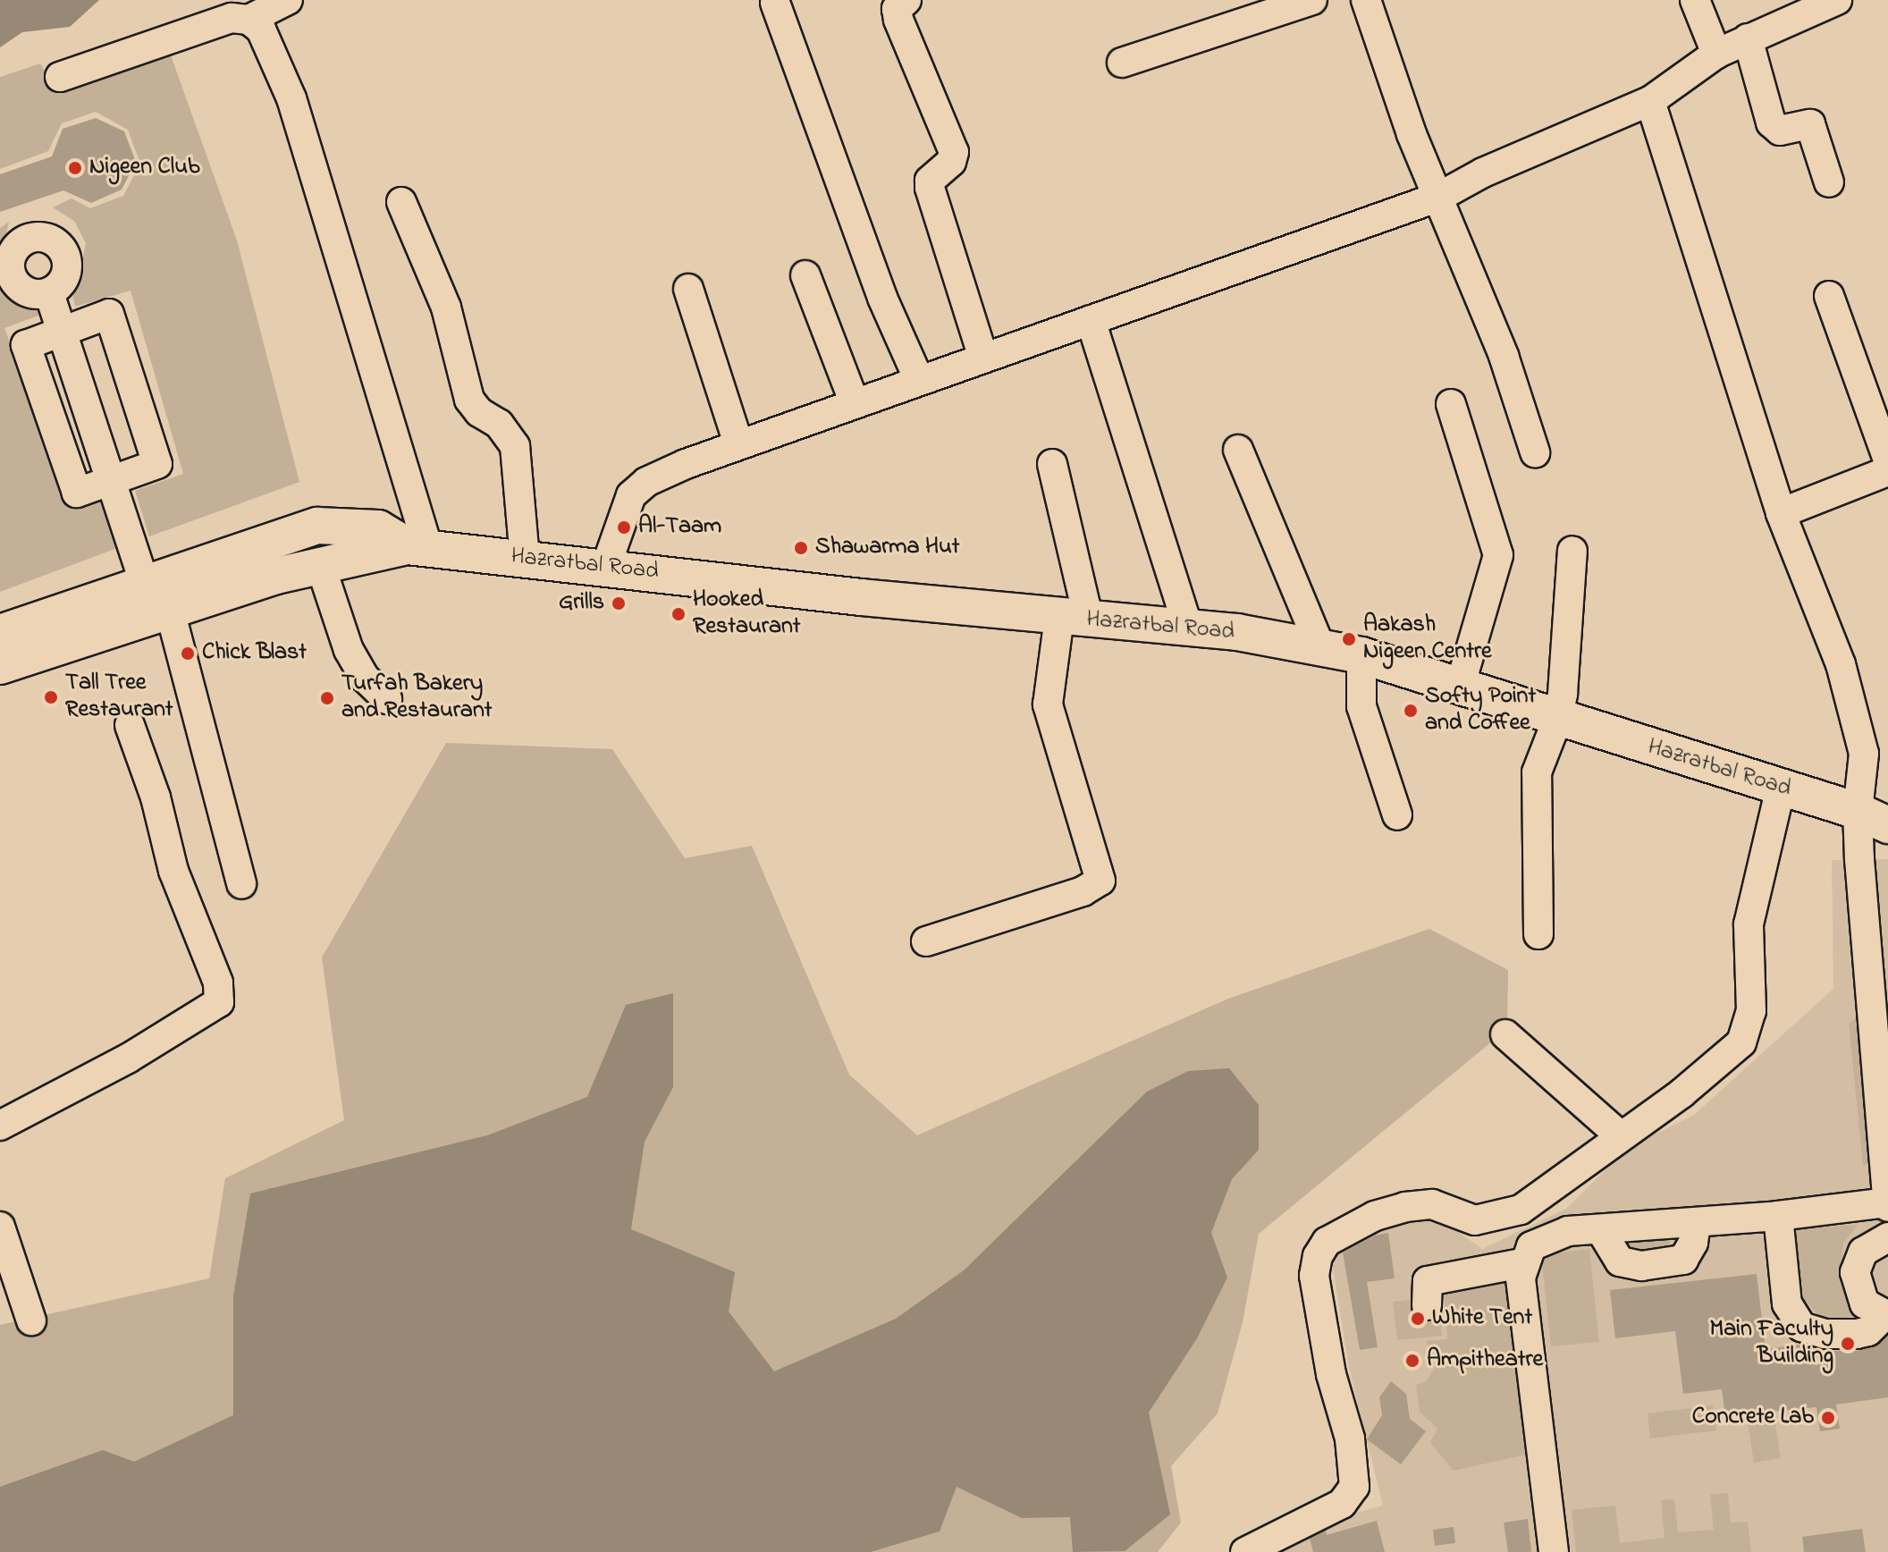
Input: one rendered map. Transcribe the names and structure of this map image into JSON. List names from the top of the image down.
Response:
{
  "streets": {
    "main road": ["Hazratbal Road"]
  },
  "places": [
    "Nigeen Club",
    "Al-Taam",
    "Shawarma Hut",
    "Grills",
    "Hooked Restaurant",
    "Aakash Nigeen Centre",
    "Chick Blast",
    "Tall Tree Restaurant",
    "Turfah Bakery and Restaurant",
    "Softy Point and Coffee",
    "White Tent",
    "Main Faculty Building",
    "Ampitheatre",
    "Concrete Lab"
  ]
}
